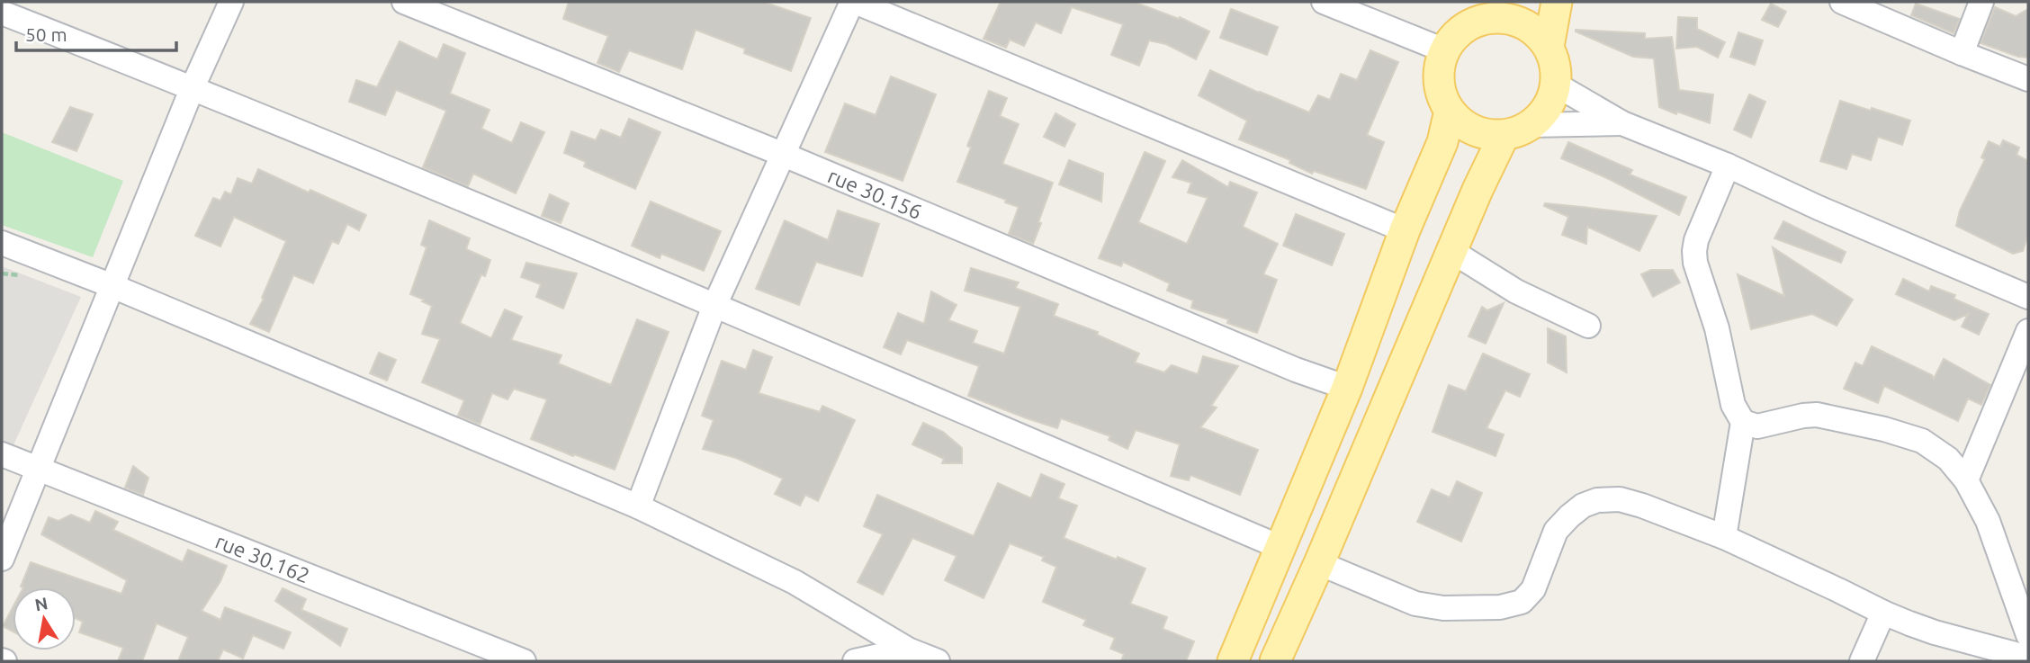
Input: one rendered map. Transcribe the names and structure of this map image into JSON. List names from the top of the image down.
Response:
{
  "streets": {
    "street": ["rue 30.156", "rue 30.162"]
  },
  "scale_bar": "50 m",
  "north": "top"
}
